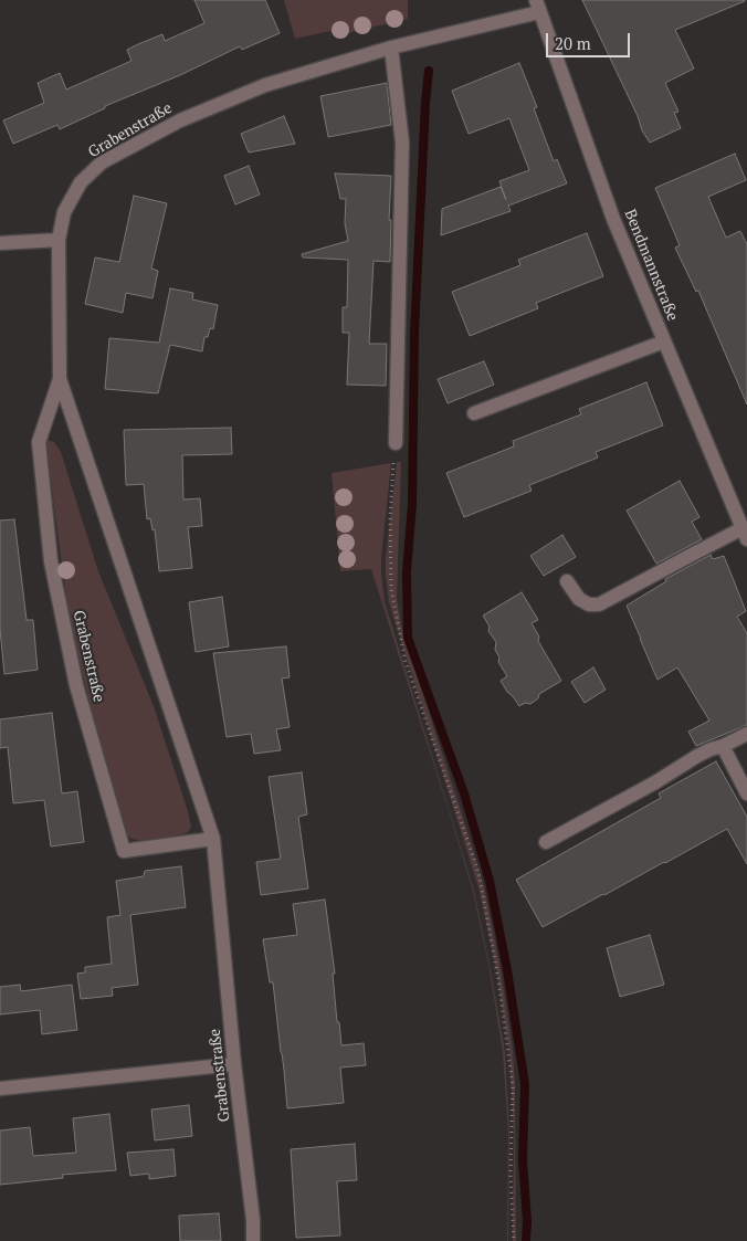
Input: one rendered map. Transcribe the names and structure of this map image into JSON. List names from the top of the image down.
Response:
{
  "streets": {
    "street": ["Grabenstraße", "Bendmannstraße"]
  },
  "crossings": [
    ["Grabenstraße", "Bendmannstraße"]
  ],
  "scale_bar": "20 m"
}
